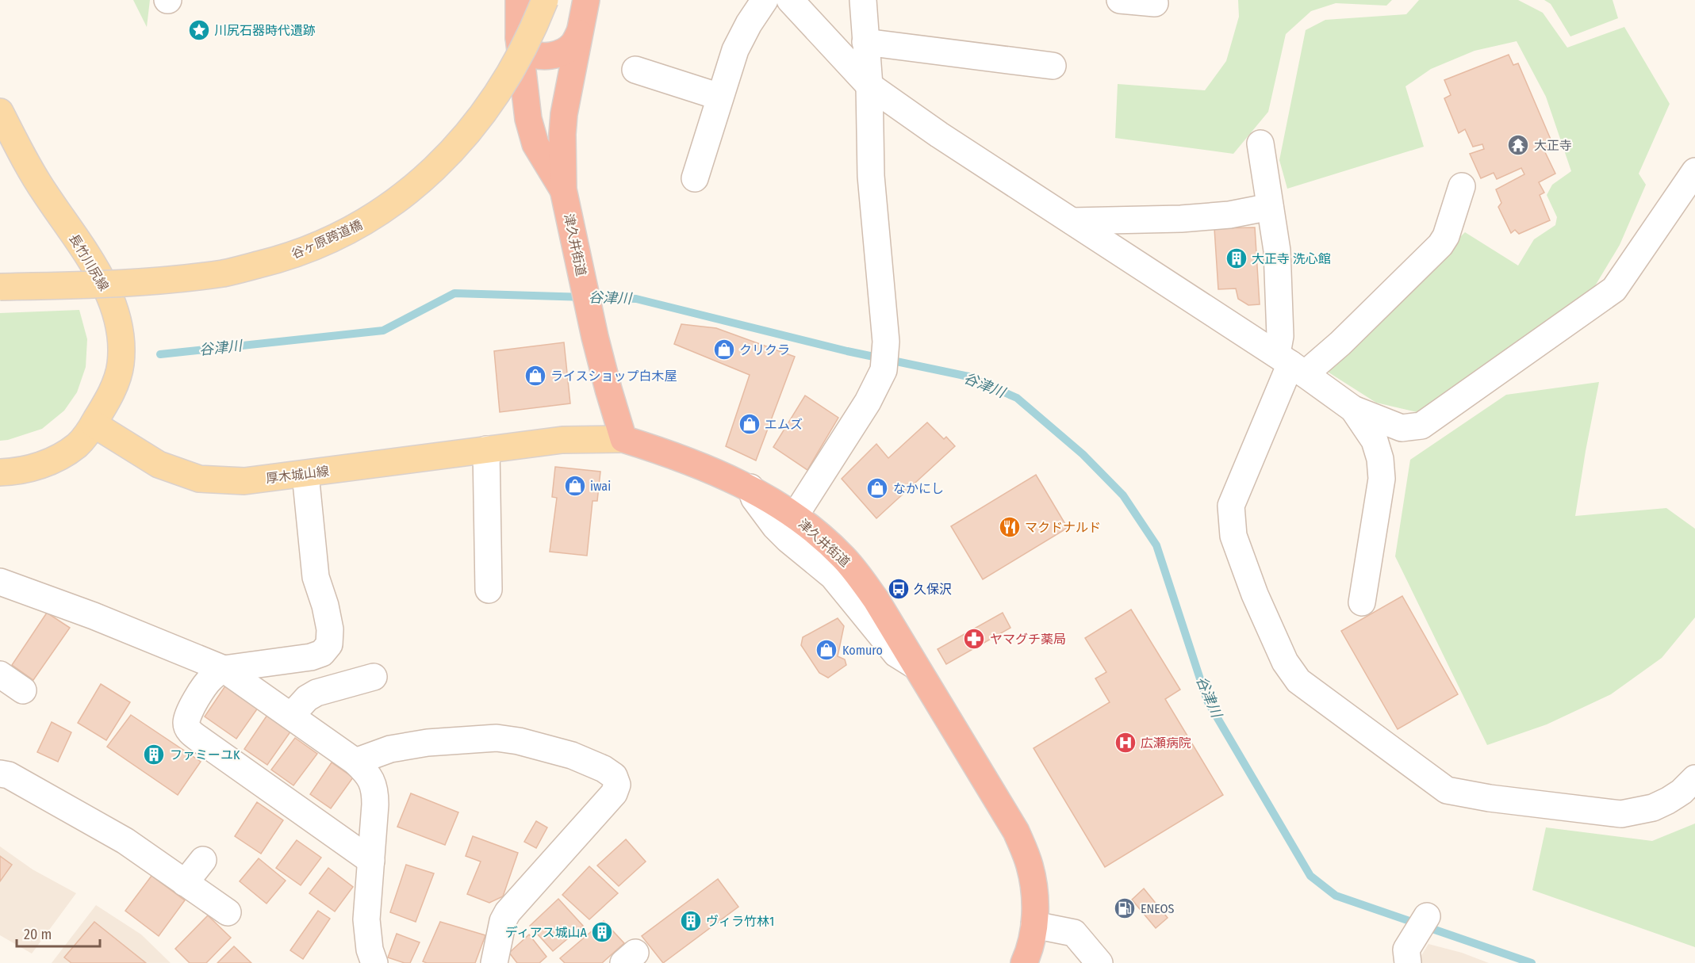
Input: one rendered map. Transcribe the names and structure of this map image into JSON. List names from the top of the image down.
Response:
{
  "streets": {
    "highway": ["津久井街道"],
    "main road": ["谷ヶ原跨道橋", "長竹川尻線", "厚木城山線"]
  },
  "crossings": [
    ["津久井街道", "厚木城山線"],
    ["長竹川尻線", "厚木城山線"]
  ],
  "water": ["谷津川"],
  "places": {
    "place": ["川尻石器時代遺跡"],
    "temple": ["大正寺"],
    "building": [
      "大正寺 洗心館",
      "ファミーユK",
      "ヴィラ竹林1",
      "ディアス城山A"
    ],
    "shop": [
      "クリクラ",
      "ライスショップ白木屋",
      "エムズ",
      "iwai",
      "なかにし",
      "Komuro"
    ],
    "restaurant": ["マクドナルド"],
    "bus stop": ["久保沢"],
    "pharmacy": ["ヤマグチ薬局"],
    "hospital": ["広瀬病院"],
    "fuel station": ["ENEOS"]
  },
  "scale_bar": "20 m"
}
